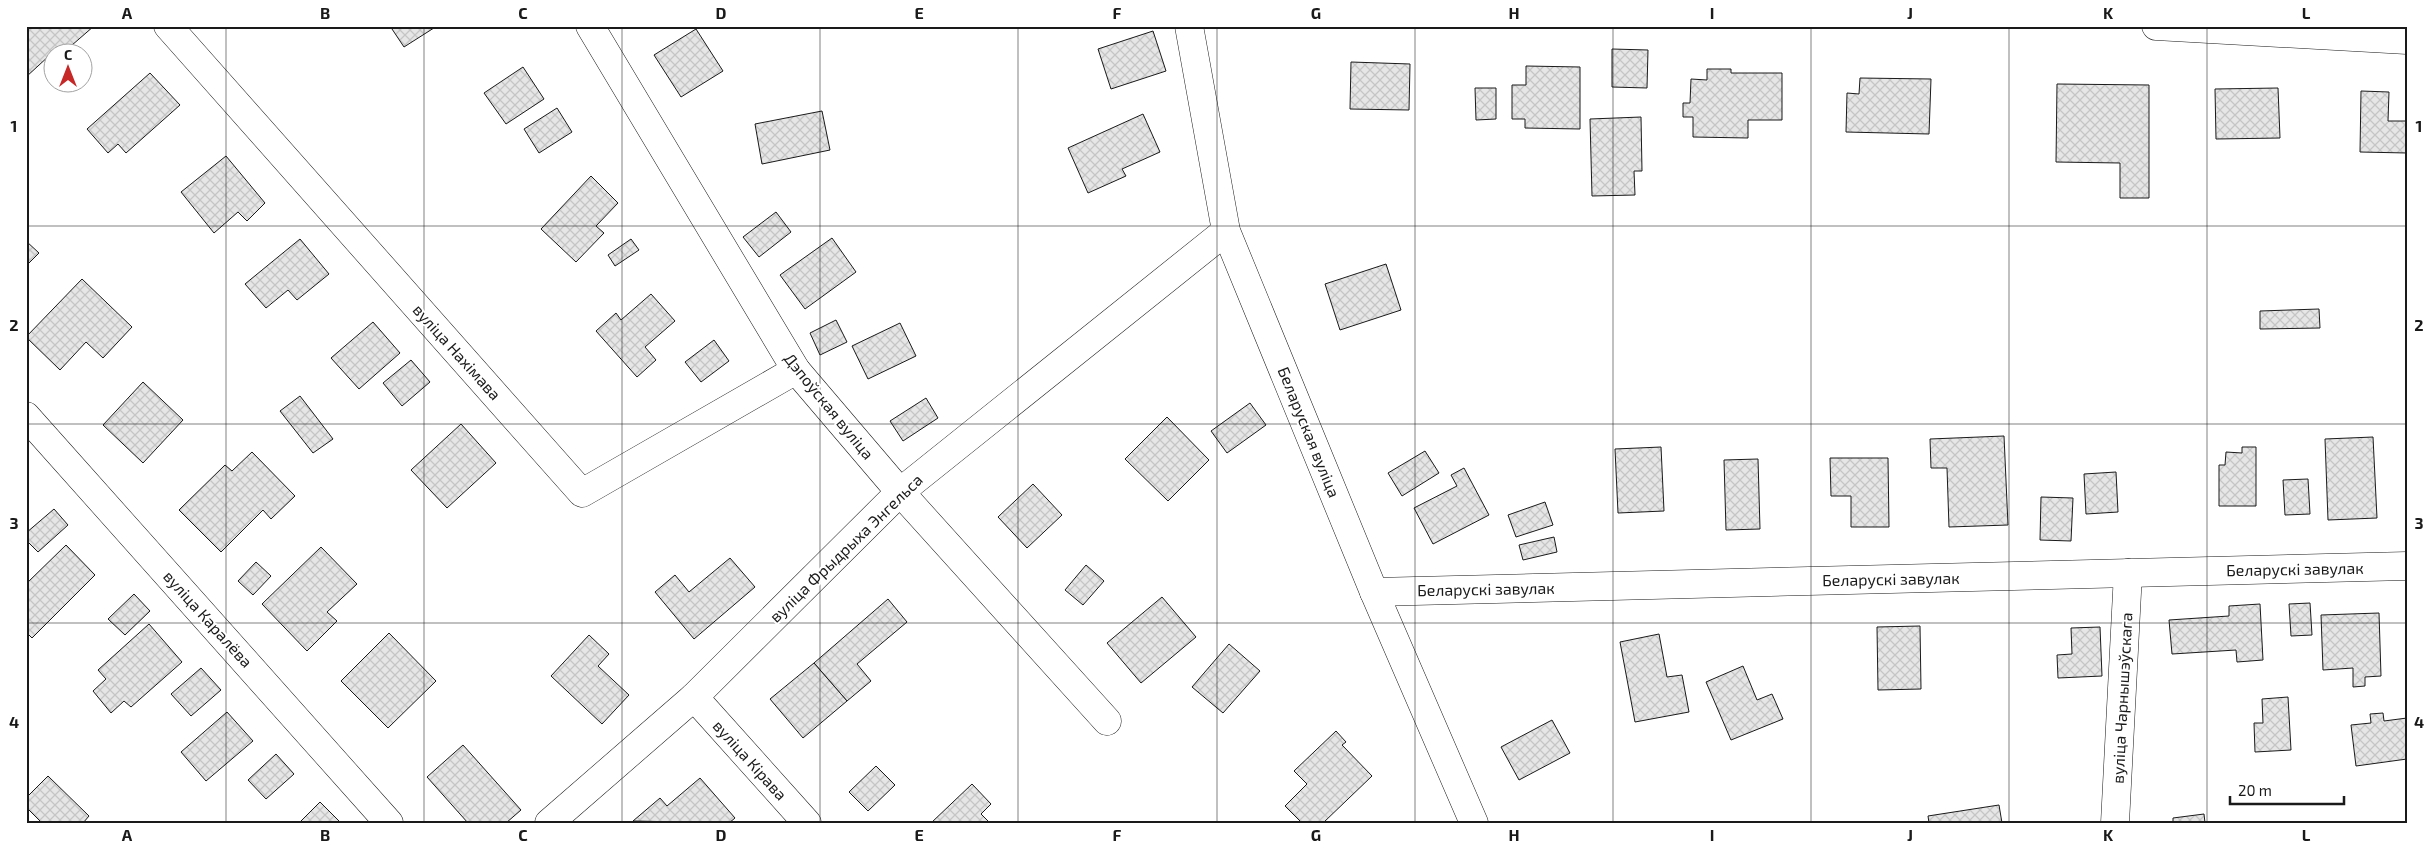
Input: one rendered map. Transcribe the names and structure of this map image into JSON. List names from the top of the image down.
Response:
{
  "streets": {
    "street": [
      "вуліца Нахімава",
      "Дэпоўская вуліца",
      "Беларуская вуліца",
      "вуліца Фрыдрыха Энгельса",
      "Беларускі завулак",
      "вуліца Каралёва",
      "вуліца Чарнышэўскага",
      "вуліца Кірава"
    ]
  },
  "crossings": [
    ["вуліца Нахімава", "Дэпоўская вуліца"],
    ["Дэпоўская вуліца", "вуліца Фрыдрыха Энгельса"],
    ["Беларуская вуліца", "вуліца Фрыдрыха Энгельса"],
    ["Беларуская вуліца", "Беларускі завулак"],
    ["вуліца Фрыдрыха Энгельса", "вуліца Кірава"],
    ["Беларускі завулак", "вуліца Чарнышэўскага"]
  ],
  "scale_bar": "20 m",
  "north": "top",
  "grid": {
    "columns": [
      "A",
      "B",
      "C",
      "D",
      "E",
      "F",
      "G",
      "H",
      "I",
      "J",
      "K",
      "L"
    ],
    "rows": [
      "1",
      "2",
      "3",
      "4"
    ]
  }
}
